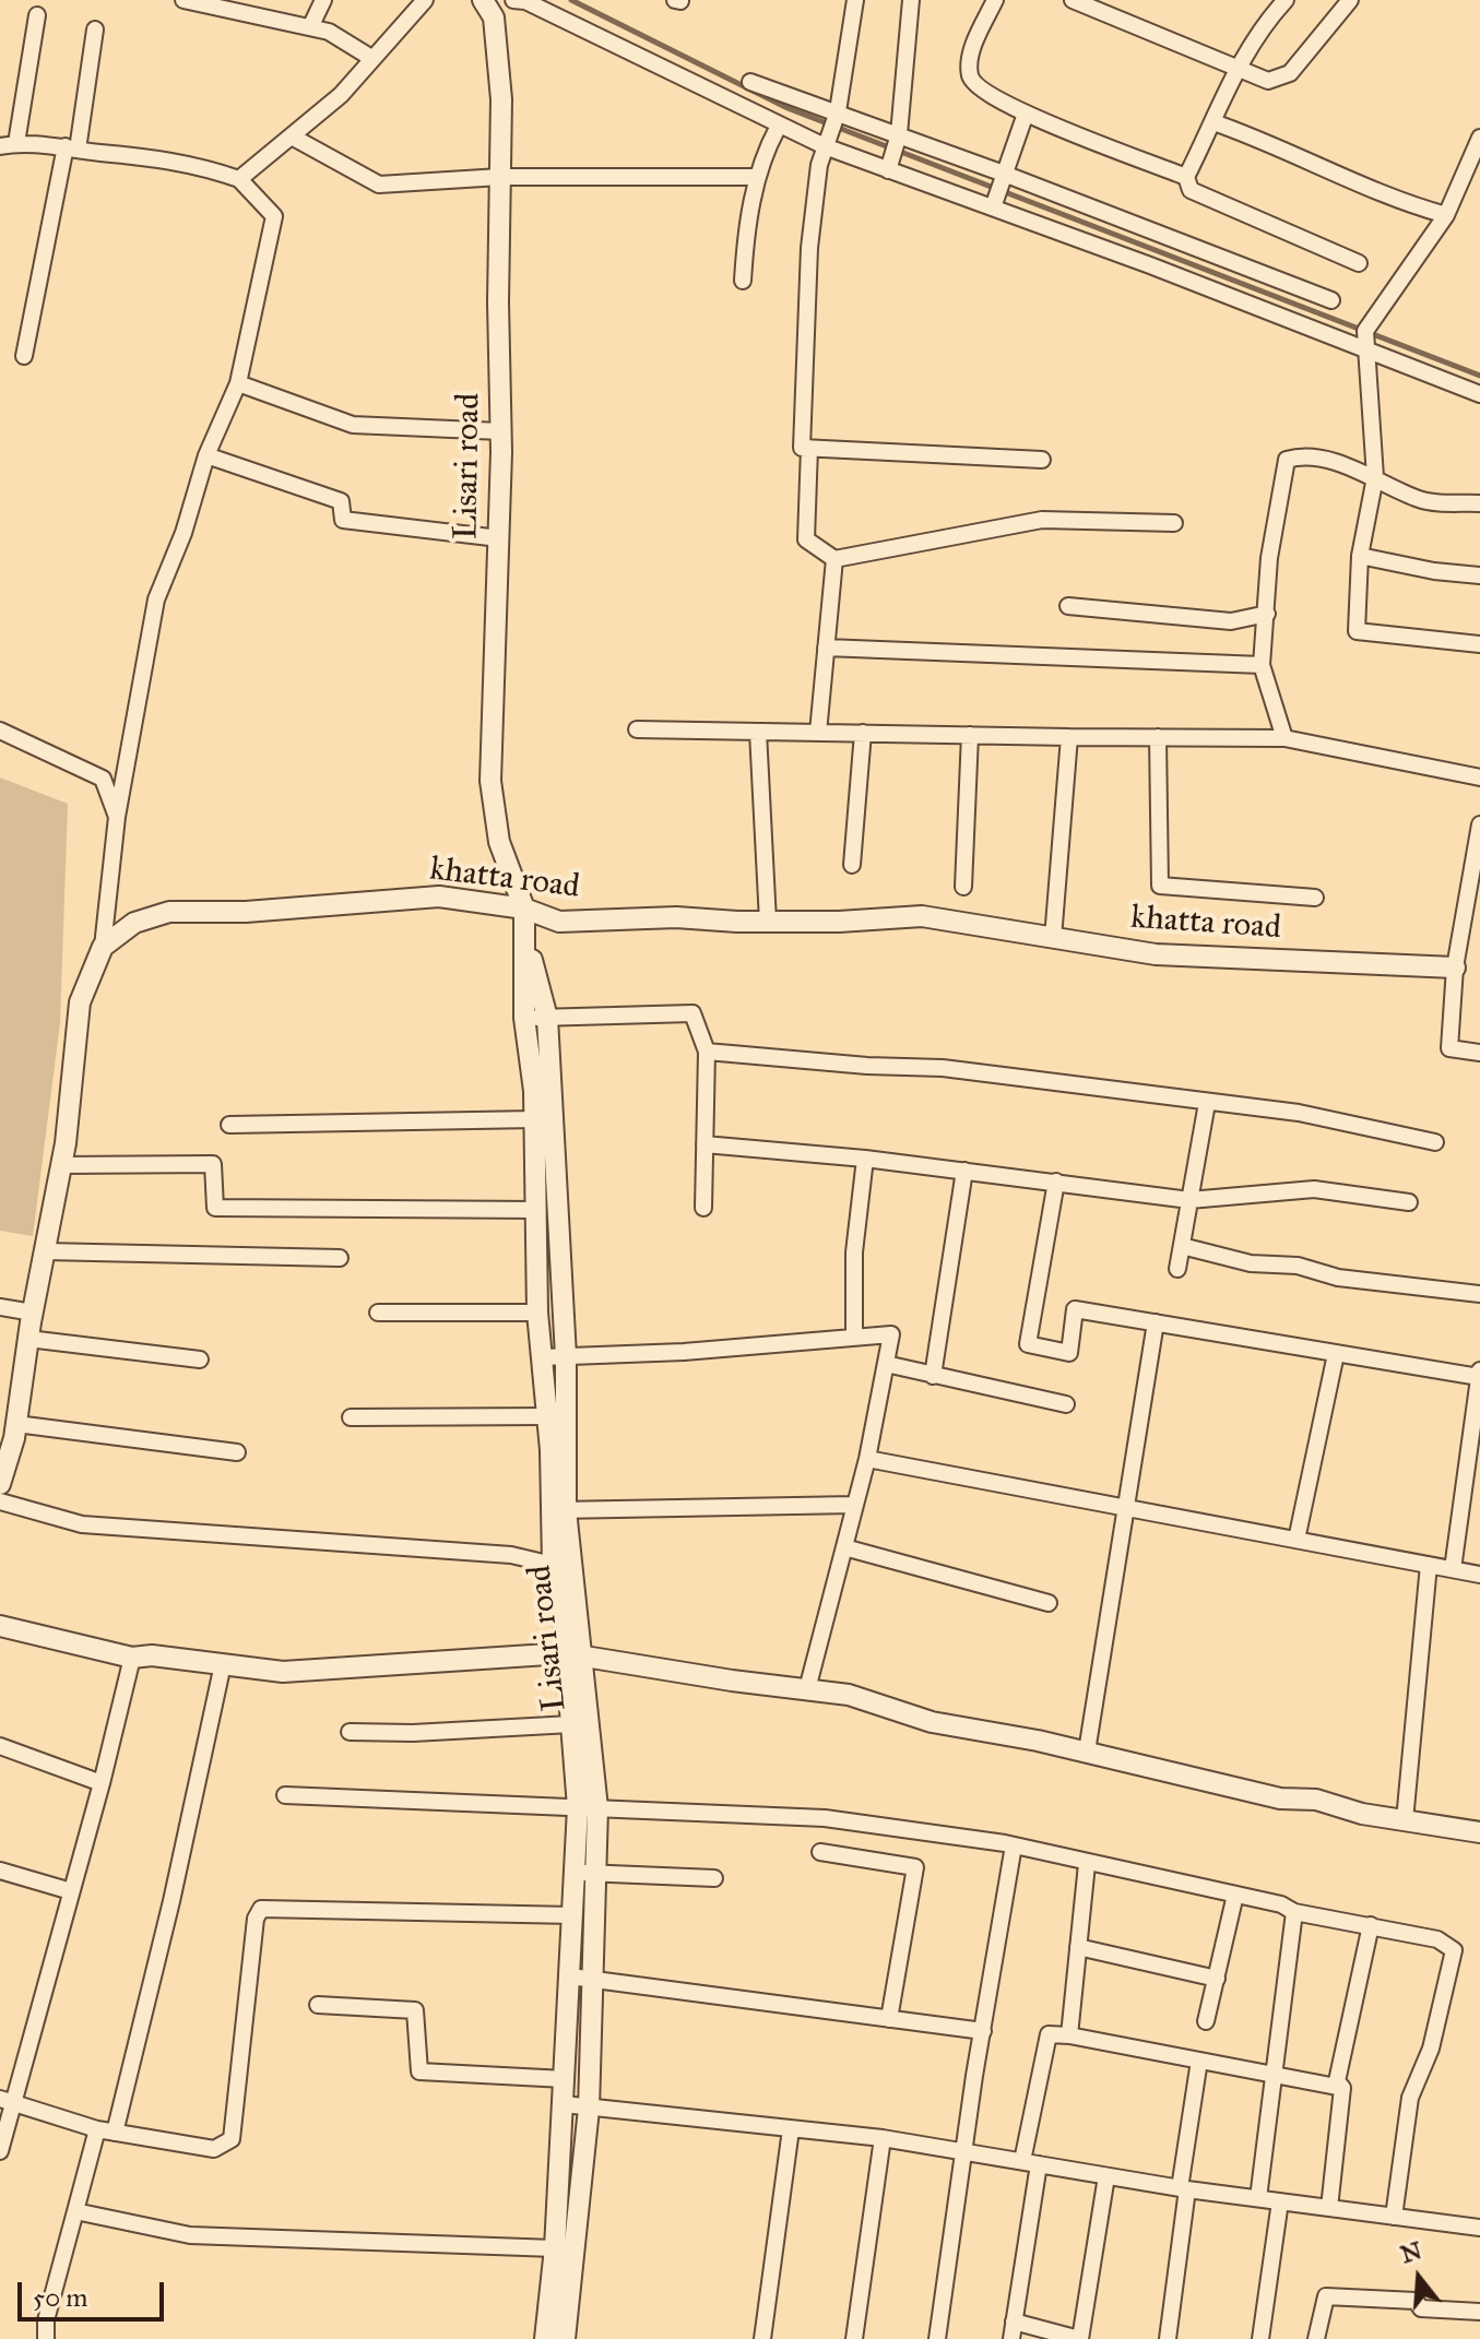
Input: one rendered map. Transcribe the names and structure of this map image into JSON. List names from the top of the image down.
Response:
{
  "streets": {
    "street": ["Lisari road", "khatta road"]
  },
  "crossings": [
    ["Lisari road", "khatta road"]
  ],
  "scale_bar": "50 m",
  "north": "top"
}
